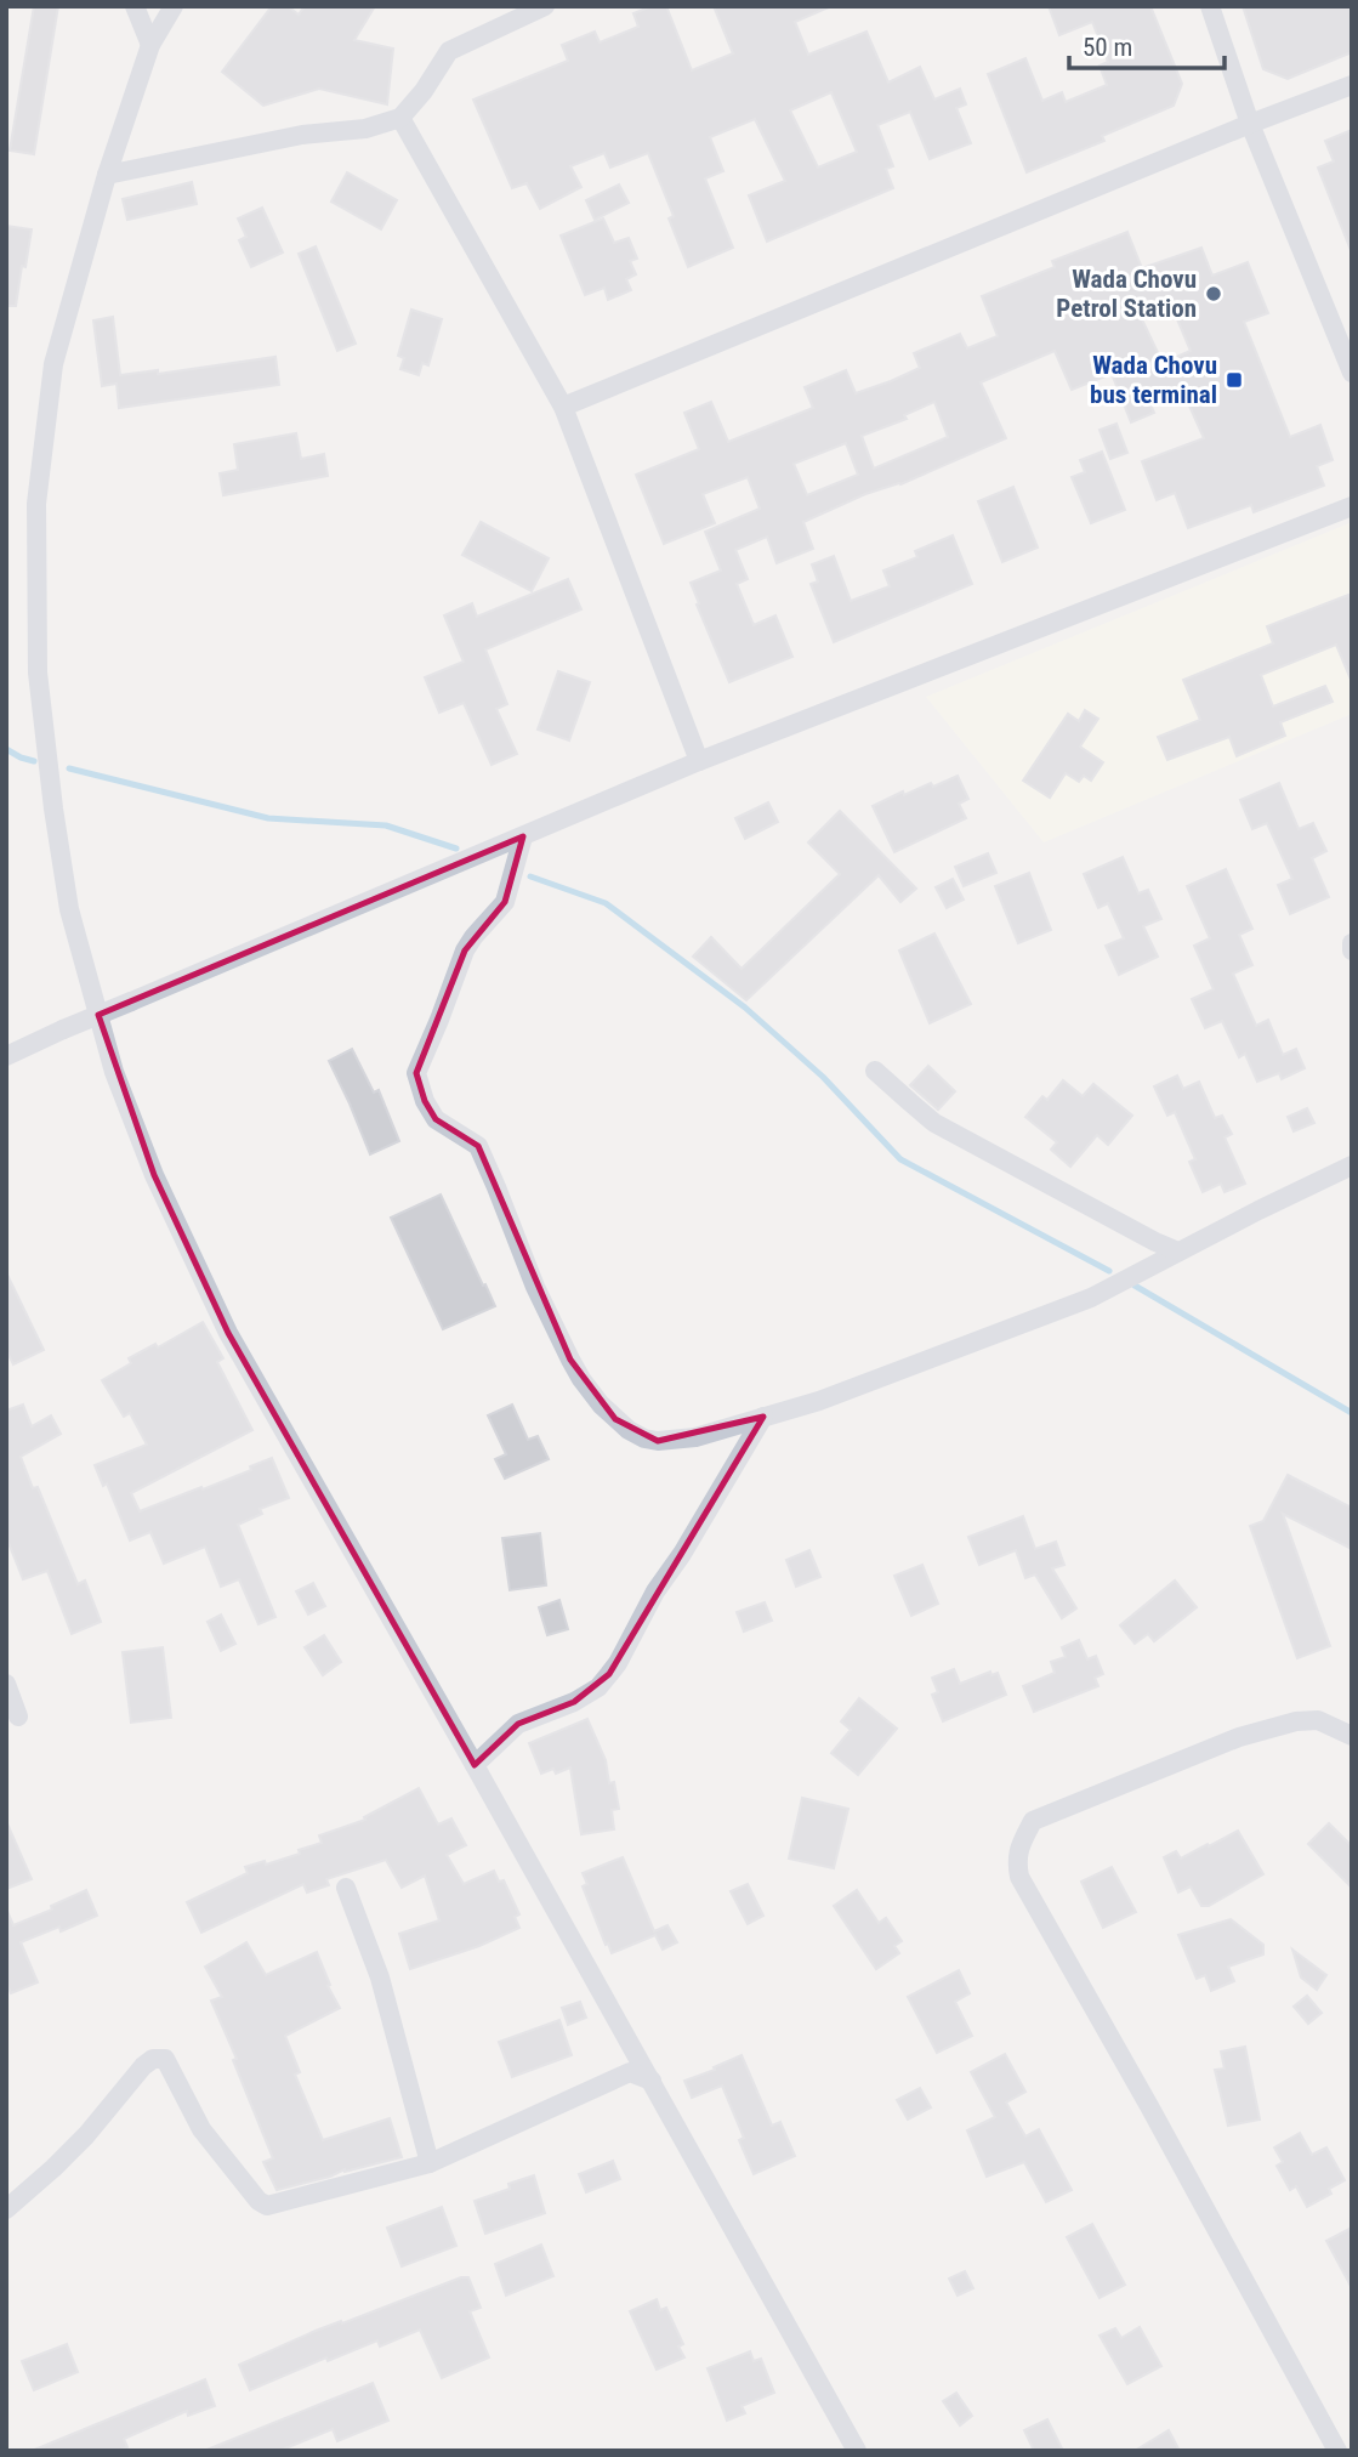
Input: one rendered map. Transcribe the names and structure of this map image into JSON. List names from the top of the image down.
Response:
{
  "places": {
    "other": ["Wada Chovu Petrol Station"],
    "transit": ["Wada Chovu bus terminal"]
  },
  "scale_bar": "50 m"
}
